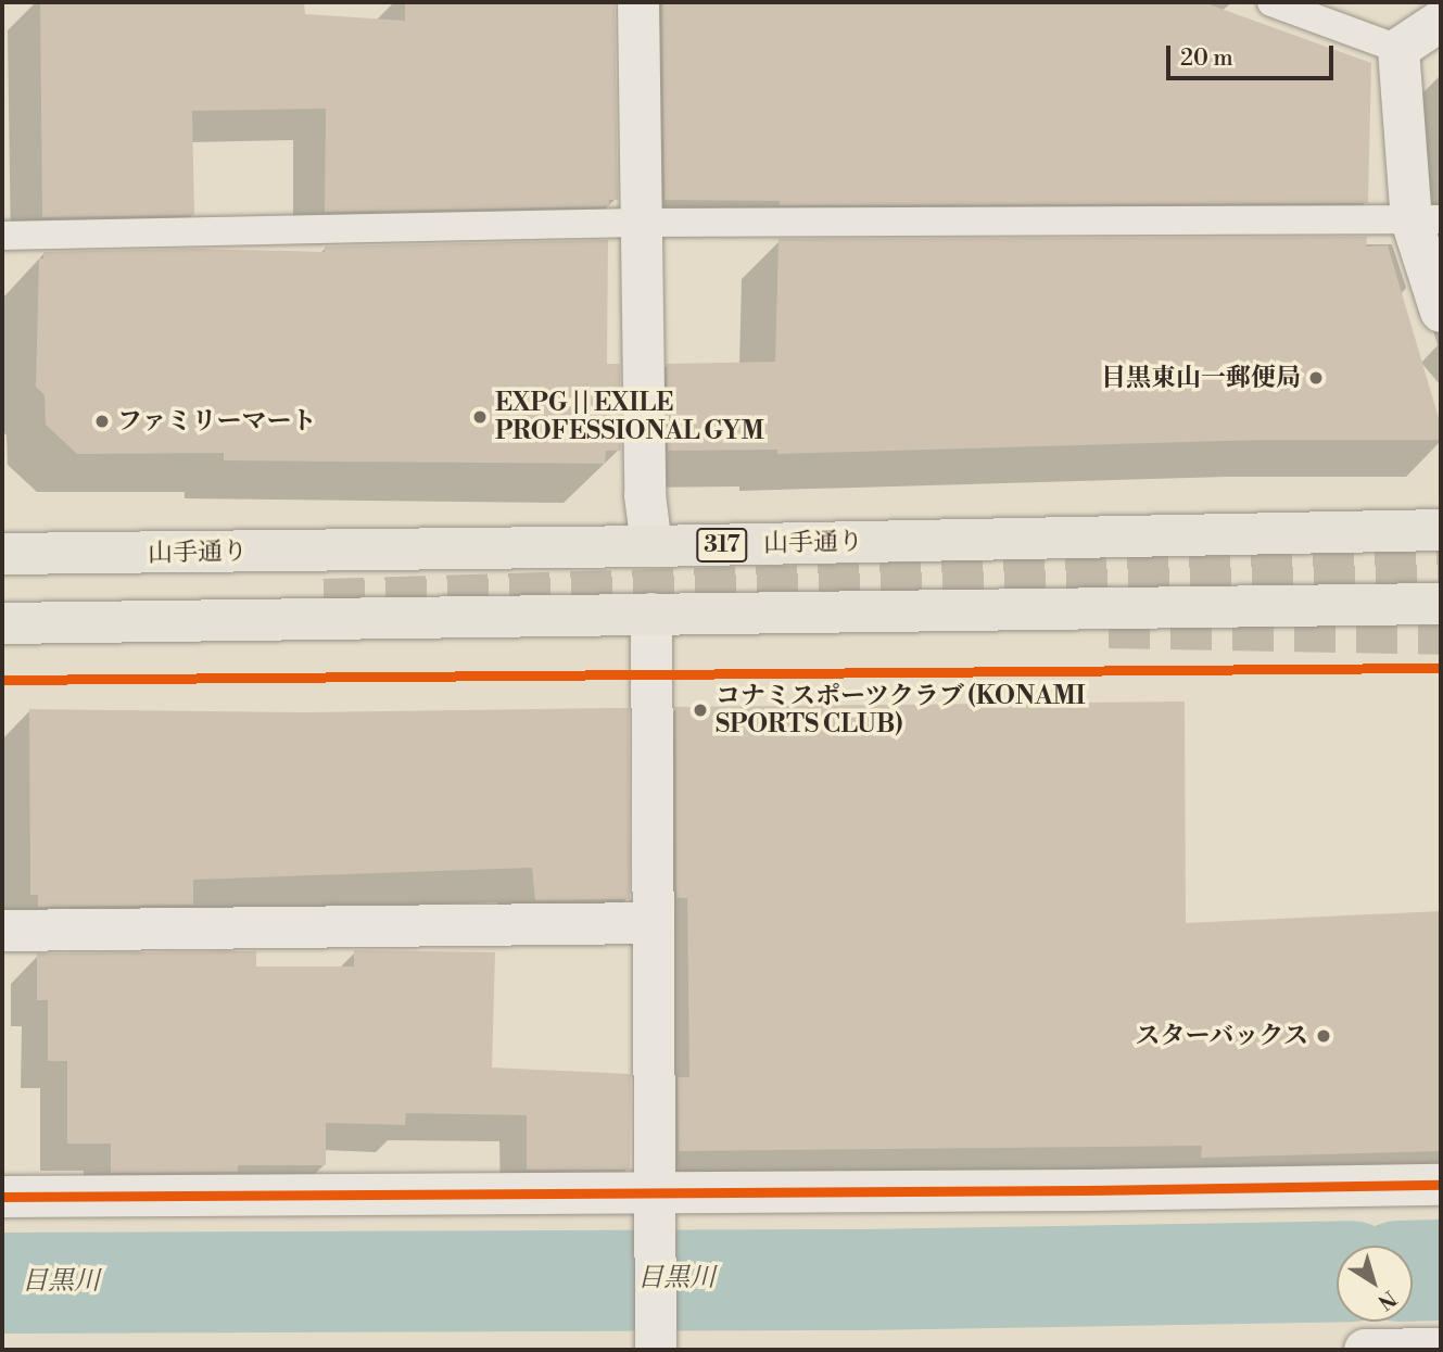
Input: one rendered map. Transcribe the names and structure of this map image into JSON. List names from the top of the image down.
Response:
{
  "streets": {
    "main road": ["山手通り", "317"]
  },
  "water": ["目黒川"],
  "places": [
    "目黒東山一郵便局",
    "EXPG || EXILE PROFESSIONAL GYM",
    "ファミリーマート",
    "コナミスポーツクラブ (KONAMI SPORTS CLUB)",
    "スターバックス"
  ],
  "scale_bar": "20 m",
  "north": "bottom right"
}
